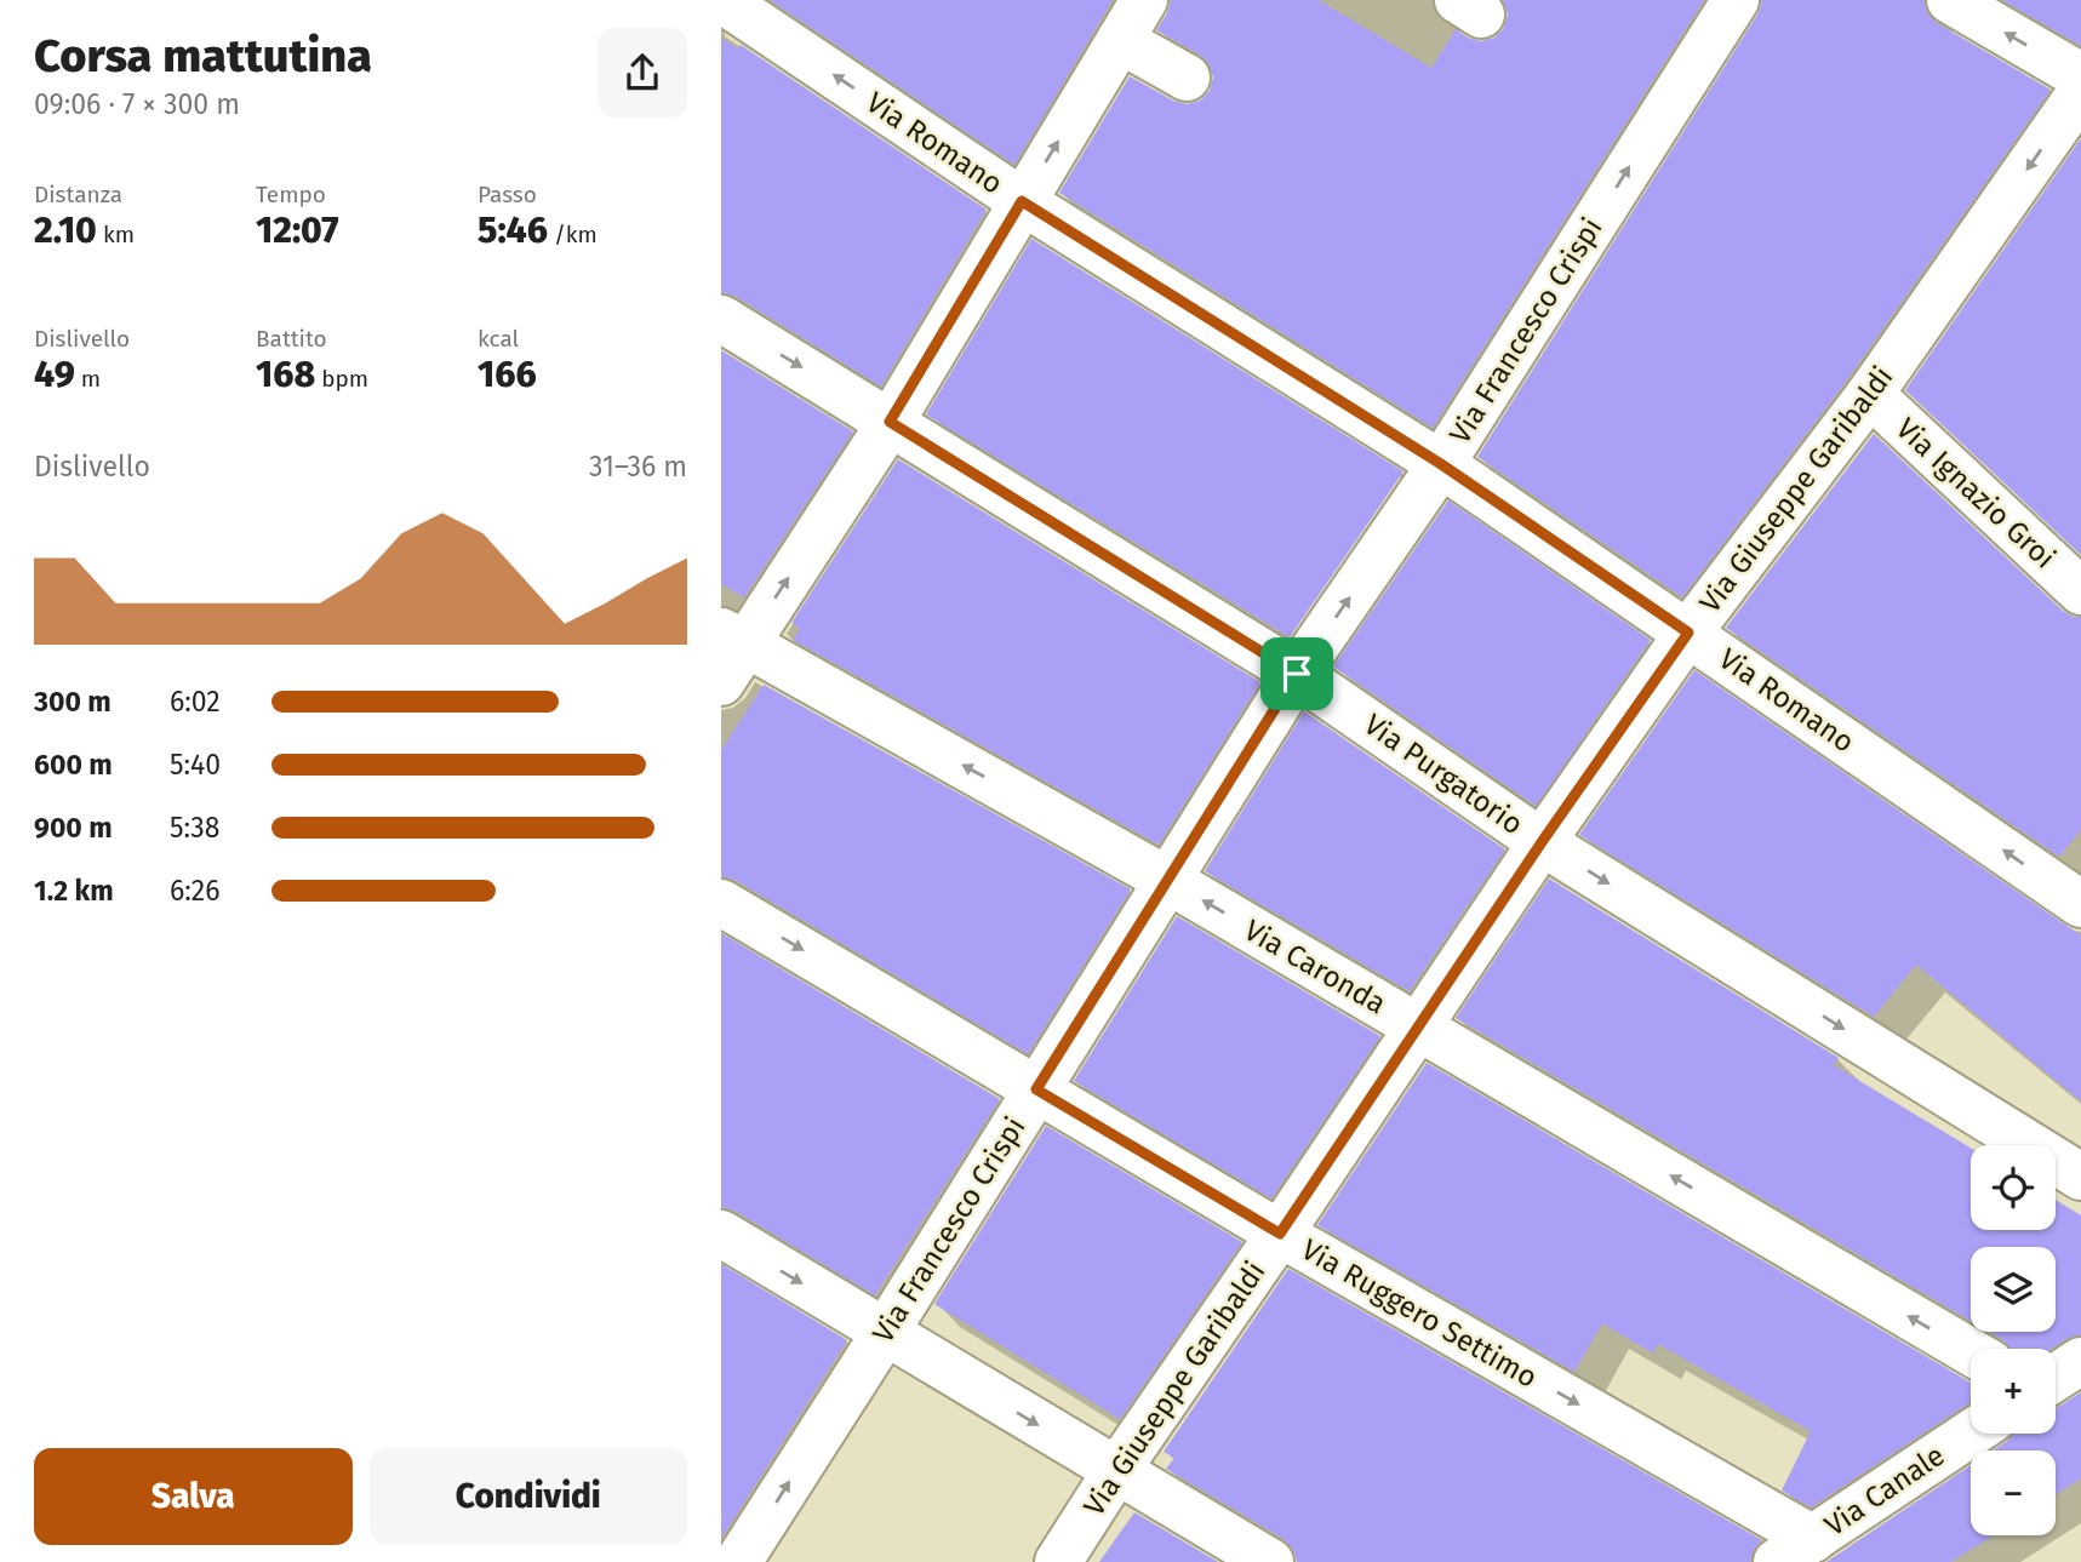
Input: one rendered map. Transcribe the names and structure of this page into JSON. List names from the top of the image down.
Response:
{
  "streets": {
    "street": [
      "Via Romano",
      "Via Francesco Crispi",
      "Via Giuseppe Garibaldi",
      "Via Ignazio Groi",
      "Via Purgatorio",
      "Via Caronda",
      "Via Ruggero Settimo",
      "Via Canale"
    ]
  },
  "crossings": [
    ["Via Romano", "Via Francesco Crispi"],
    ["Via Romano", "Via Giuseppe Garibaldi"],
    ["Via Francesco Crispi", "Via Purgatorio"],
    ["Via Francesco Crispi", "Via Caronda"],
    ["Via Francesco Crispi", "Via Ruggero Settimo"],
    ["Via Giuseppe Garibaldi", "Via Ignazio Groi"],
    ["Via Giuseppe Garibaldi", "Via Purgatorio"],
    ["Via Giuseppe Garibaldi", "Via Caronda"],
    ["Via Giuseppe Garibaldi", "Via Ruggero Settimo"],
    ["Via Ruggero Settimo", "Via Canale"]
  ],
  "one_way": [
    "Via Romano",
    "Via Francesco Crispi",
    "Via Purgatorio",
    "Via Caronda"
  ],
  "page": {
    "heading": ["Corsa mattutina", "09:06 · 7 × 300 m"],
    "stats": [
      ["Distanza", "2.10 km"],
      ["Tempo", "12:07"],
      ["Passo", "5:46 /km"],
      ["Dislivello", "49 m"],
      ["Battito", "168 bpm"],
      ["kcal", "166"]
    ],
    "chart": ["Dislivello", "31–36 m"],
    "list": [
      {
        "name": "300 m",
        "note": "6:02"
      },
      {
        "name": "600 m",
        "note": "5:40"
      },
      {
        "name": "900 m",
        "note": "5:38"
      },
      {
        "name": "1.2 km",
        "note": "6:26"
      }
    ],
    "map_buttons": ["+", "−"],
    "buttons": ["Salva", "Condividi"]
  }
}
